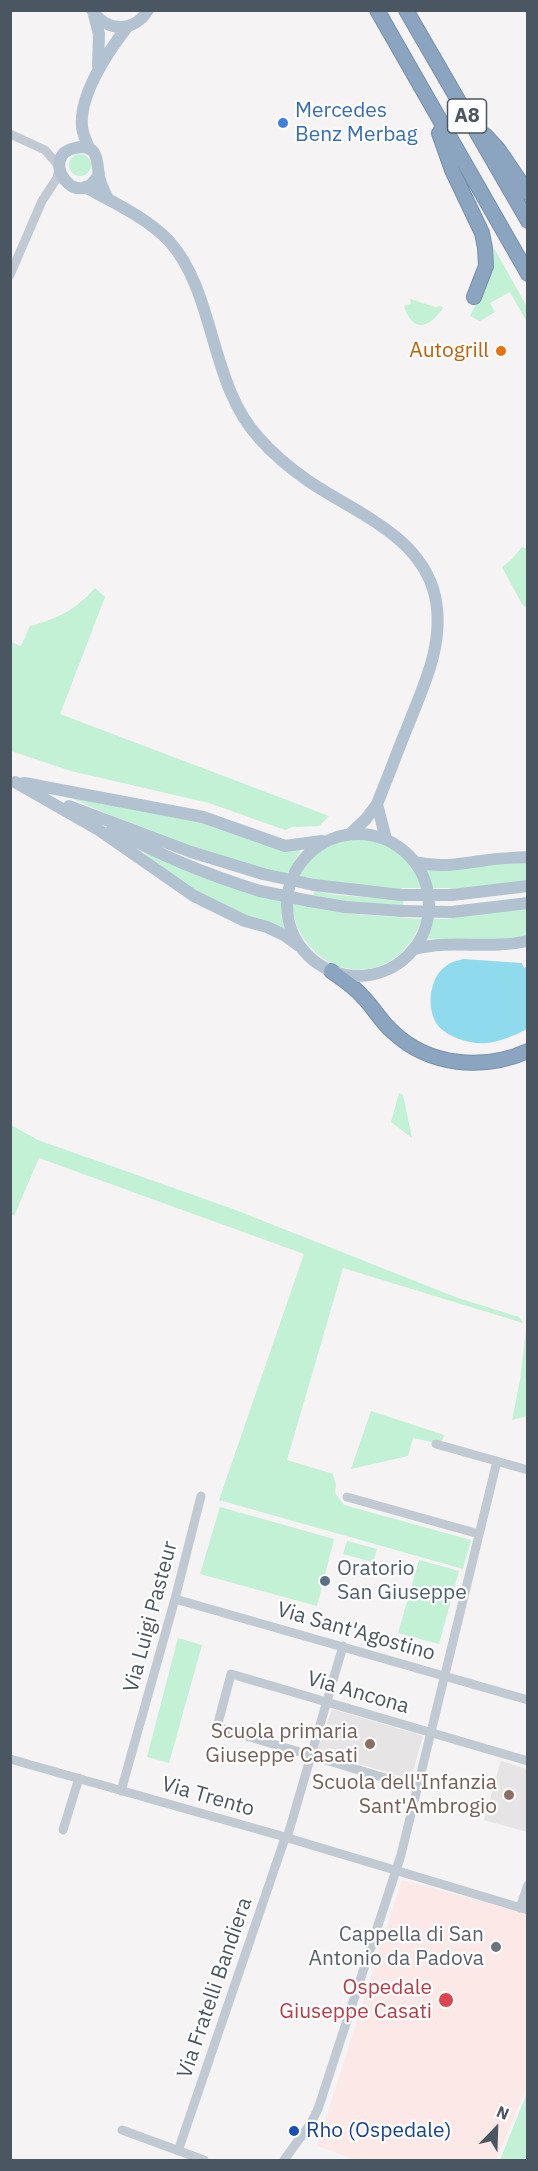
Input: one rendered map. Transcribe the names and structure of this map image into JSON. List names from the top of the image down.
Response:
{
  "streets": {
    "highway": ["A8"],
    "street": [
      "Via Luigi Pasteur",
      "Via Sant'Agostino",
      "Via Ancona",
      "Via Trento",
      "Via Fratelli Bandiera"
    ]
  },
  "crossings": [
    ["Via Luigi Pasteur", "Via Sant'Agostino"],
    ["Via Luigi Pasteur", "Via Trento"],
    ["Via Sant'Agostino", "Via Fratelli Bandiera"],
    ["Via Ancona", "Via Fratelli Bandiera"],
    ["Via Trento", "Via Fratelli Bandiera"]
  ],
  "places": [
    "Mercedes Benz Merbag",
    "Autogrill",
    "Oratorio San Giuseppe",
    "Scuola primaria Giuseppe Casati",
    "Scuola dell'Infanzia Sant'Ambrogio",
    "Cappella di San Antonio da Padova",
    "Ospedale Giuseppe Casati",
    "Rho (Ospedale)"
  ],
  "north": "top right"
}
